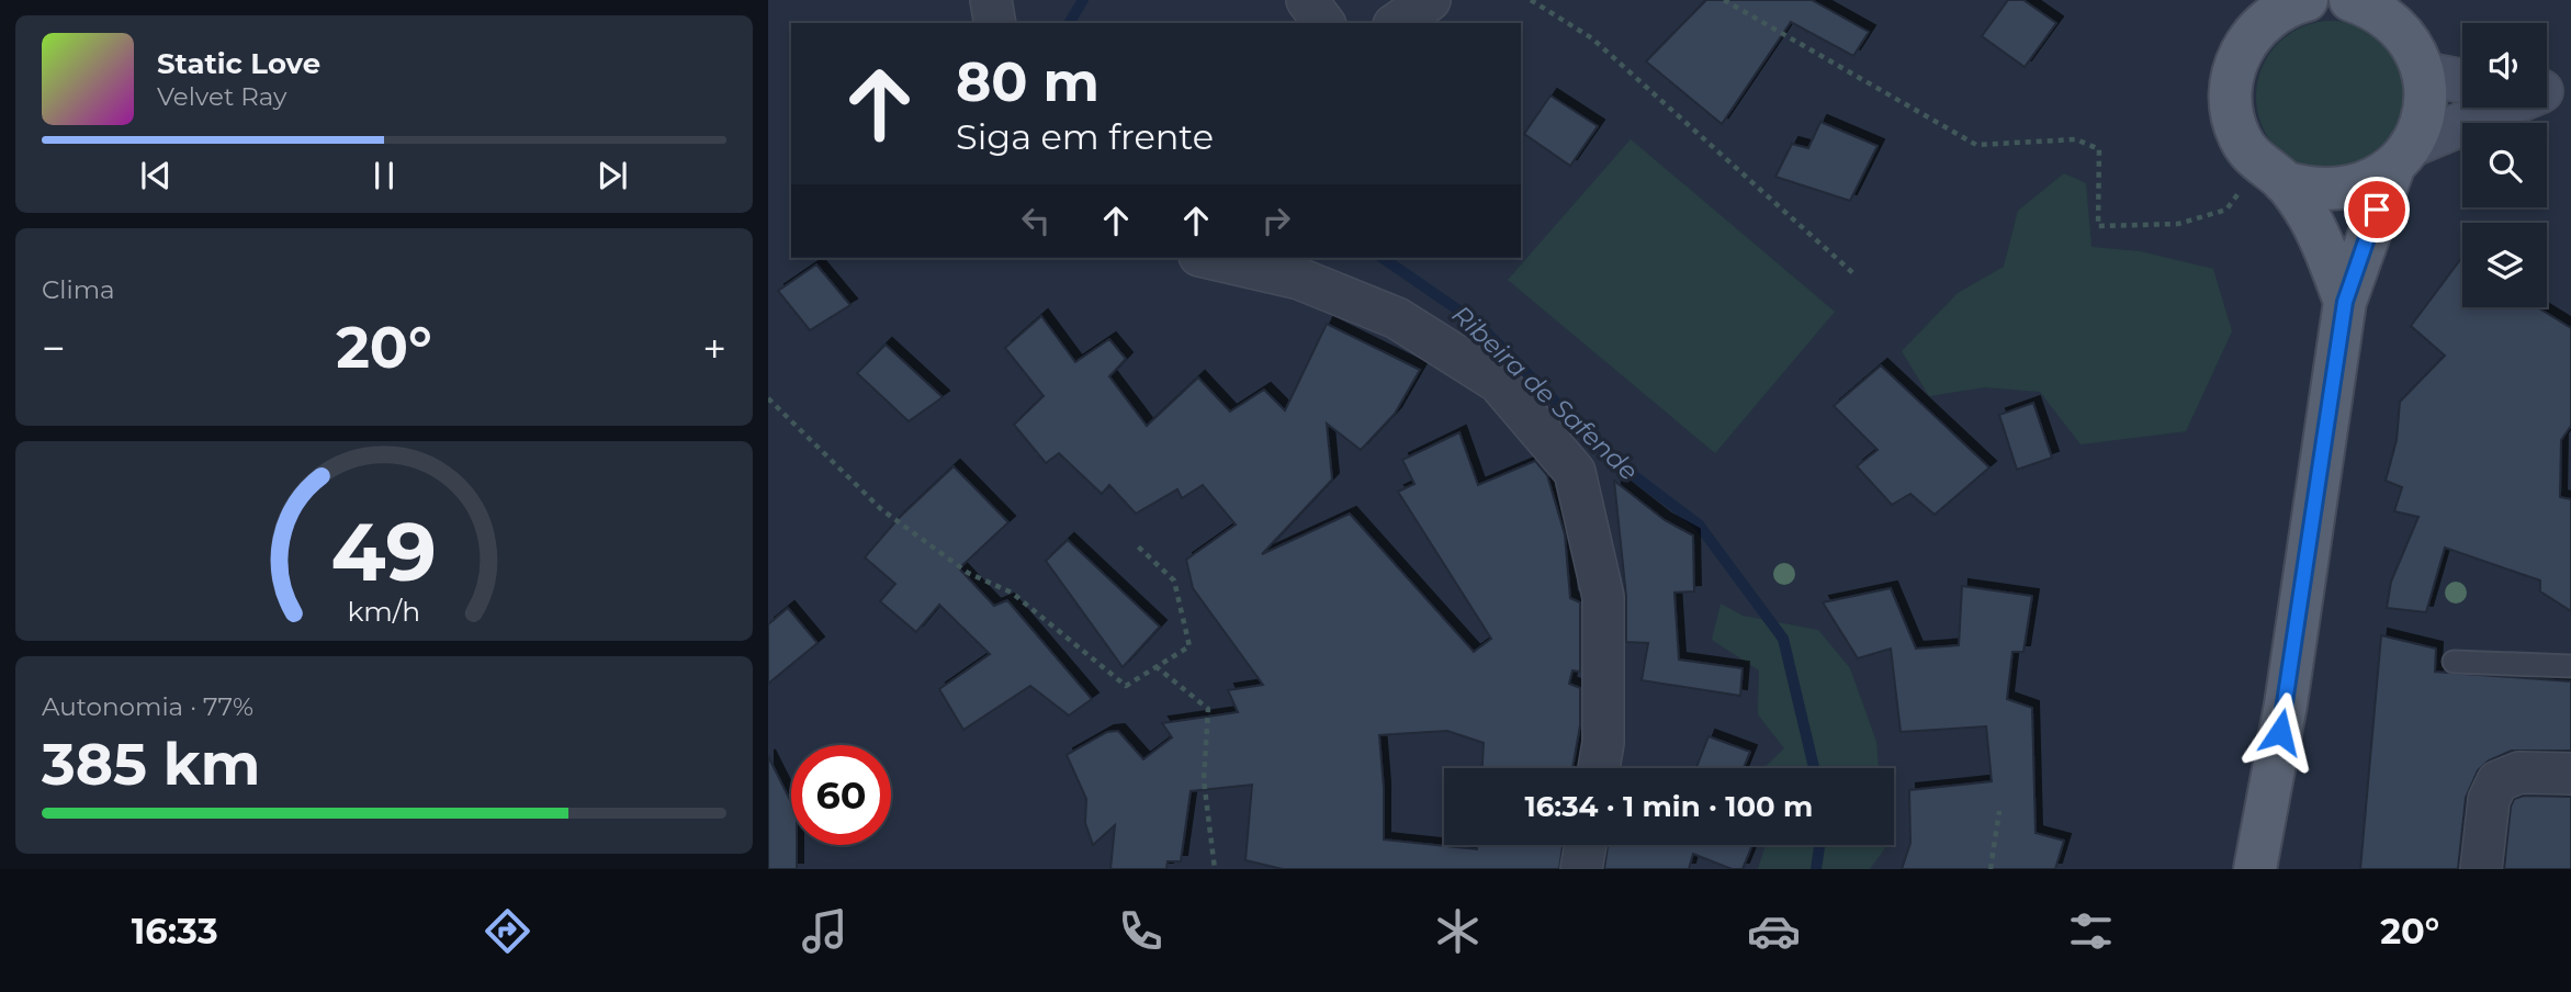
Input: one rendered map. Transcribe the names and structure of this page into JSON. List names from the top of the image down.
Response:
{
  "water": ["Ribeira de Safende"],
  "page": {
    "turn": ["80 m", "Siga em frente"],
    "song": ["Static Love", "Velvet Ray"],
    "tile": [
      "Clima",
      ["Autonomia · 77%", "385 km"]
    ],
    "heat": ["−", "20°", "+"],
    "limit": "60",
    "trip": "16:34 · 1 min · 100 m",
    "tabs": ["16:33", "20°"],
    "gauge": ["49", "km/h"]
  }
}
